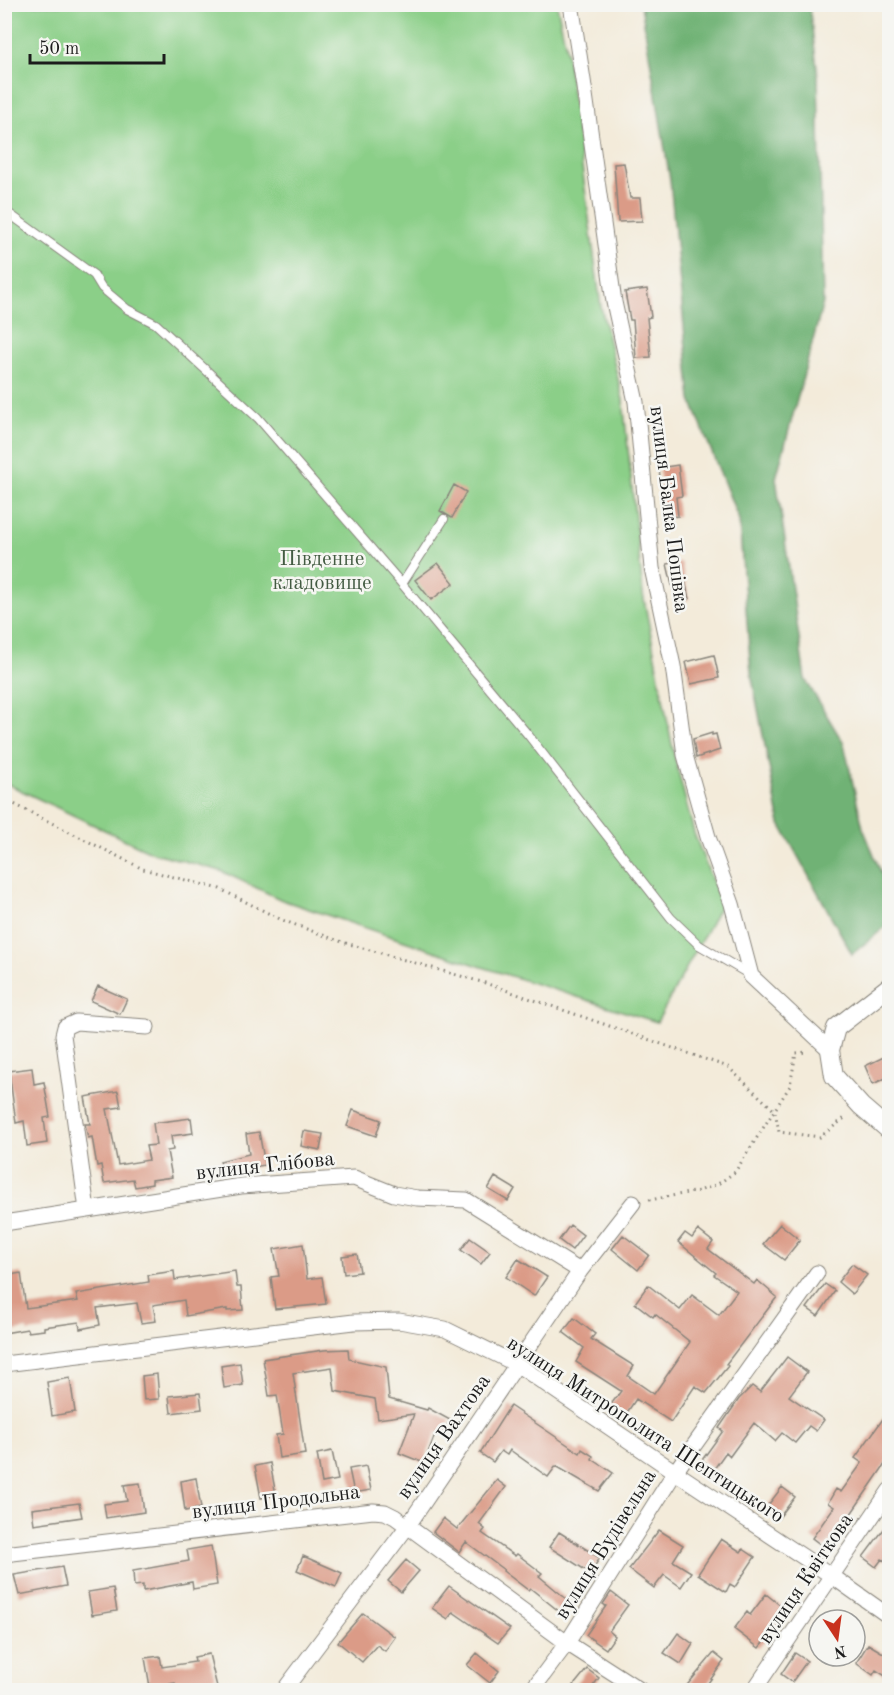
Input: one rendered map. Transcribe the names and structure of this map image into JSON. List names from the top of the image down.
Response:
{
  "streets": {
    "street": [
      "вулиця Балка Попівка",
      "вулиця Глібова",
      "вулиця Митрополита Шептицького",
      "вулиця Вахтова",
      "вулиця Продольна",
      "вулиця Будівельна",
      "вулиця Квіткова"
    ]
  },
  "crossings": [
    ["вулиця Глібова", "вулиця Вахтова"],
    ["вулиця Митрополита Шептицького", "вулиця Вахтова"],
    ["вулиця Митрополита Шептицького", "вулиця Будівельна"],
    ["вулиця Митрополита Шептицького", "вулиця Квіткова"],
    ["вулиця Вахтова", "вулиця Продольна"],
    ["вулиця Продольна", "вулиця Будівельна"]
  ],
  "parks": ["Південне кладовище"],
  "scale_bar": "50 m",
  "north": "bottom"
}
